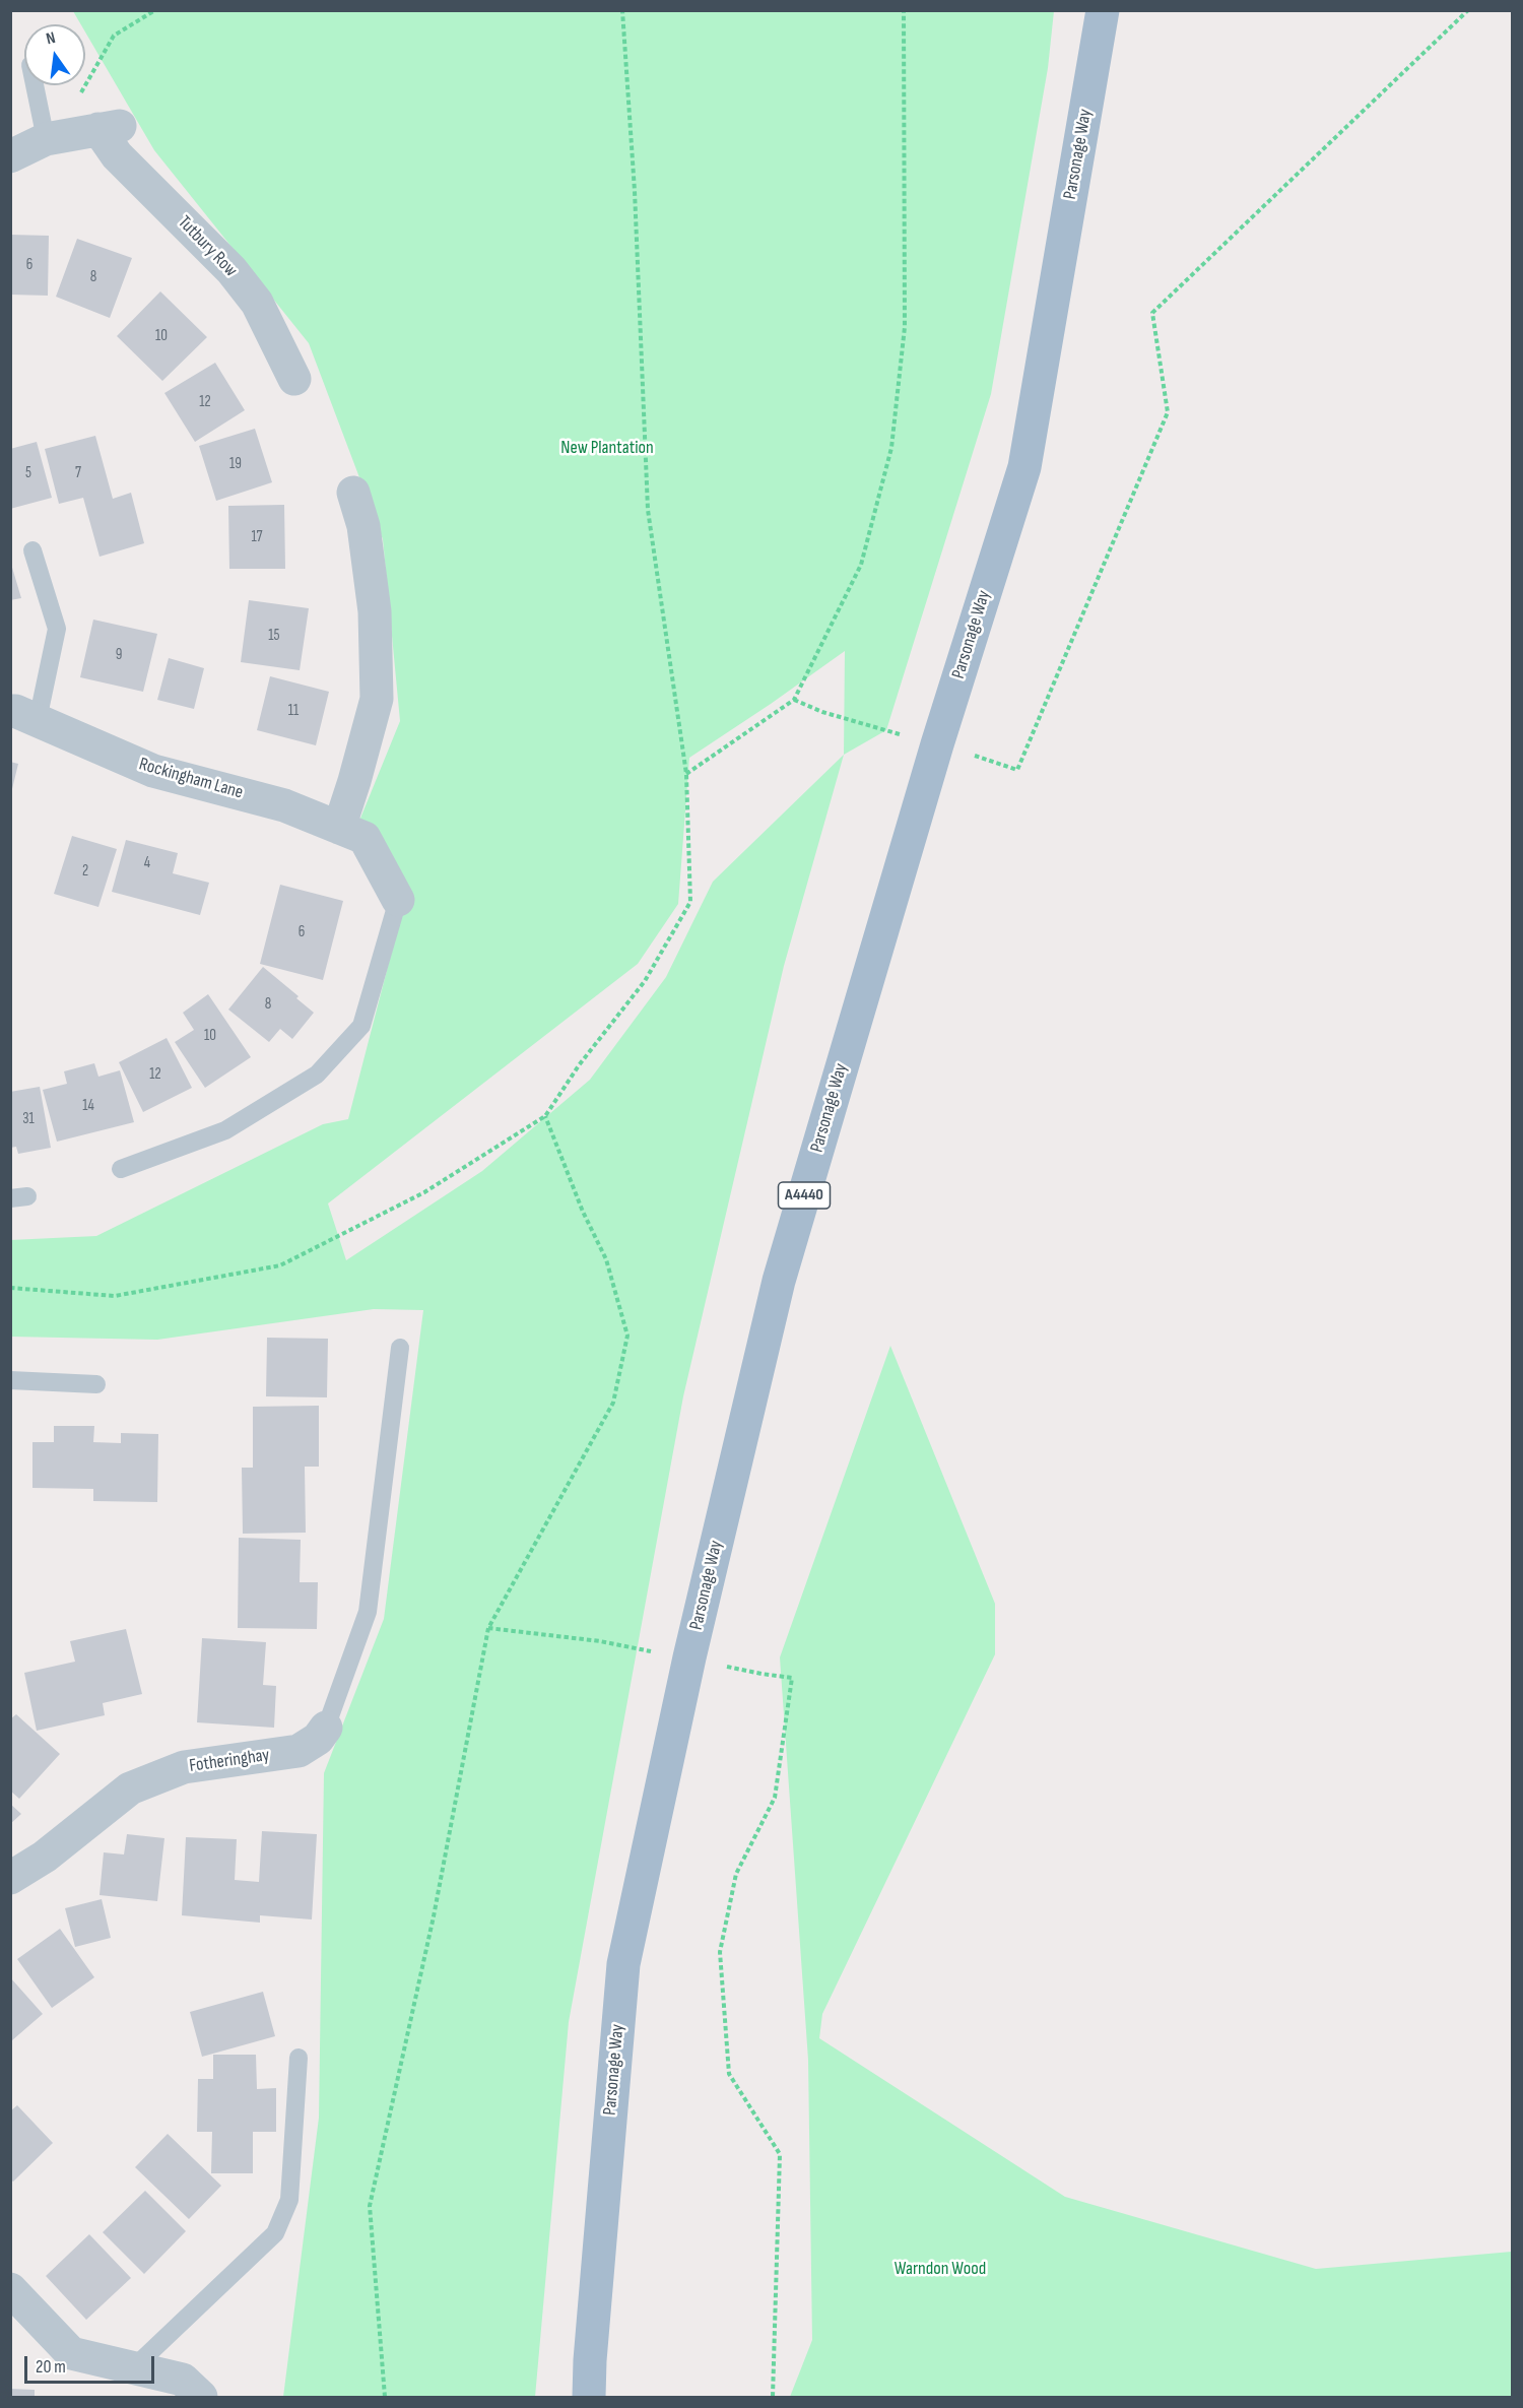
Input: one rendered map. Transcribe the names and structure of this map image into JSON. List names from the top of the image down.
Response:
{
  "streets": {
    "main road": ["Parsonage Way", "A4440"],
    "street": ["Tutbury Row", "Rockingham Lane", "Fotheringhay"]
  },
  "parks": ["New Plantation", "Warndon Wood"],
  "house_numbers": [
    "6",
    "8",
    "10",
    "12",
    "19",
    "5",
    "7",
    "17",
    "15",
    "9",
    "11",
    "4",
    "2",
    "6",
    "8",
    "10",
    "12",
    "14",
    "31"
  ],
  "scale_bar": "20 m",
  "north": "top"
}
